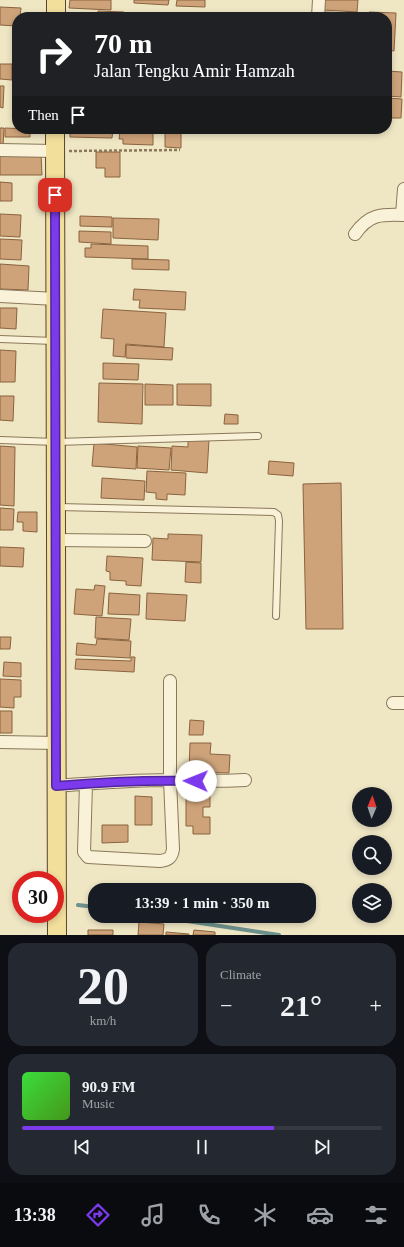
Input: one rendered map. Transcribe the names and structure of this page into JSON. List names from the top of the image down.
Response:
{
  "north": "top",
  "page": {
    "turn": ["70 m", "Jalan Tengku Amir Hamzah"],
    "then": "Then",
    "limit": "30",
    "trip": "13:39 · 1 min · 350 m",
    "tile": [
      ["20", "km/h"],
      "Climate"
    ],
    "heat": ["−", "21°", "+"],
    "song": ["90.9 FM", "Music"],
    "tabs": "13:38"
  }
}
